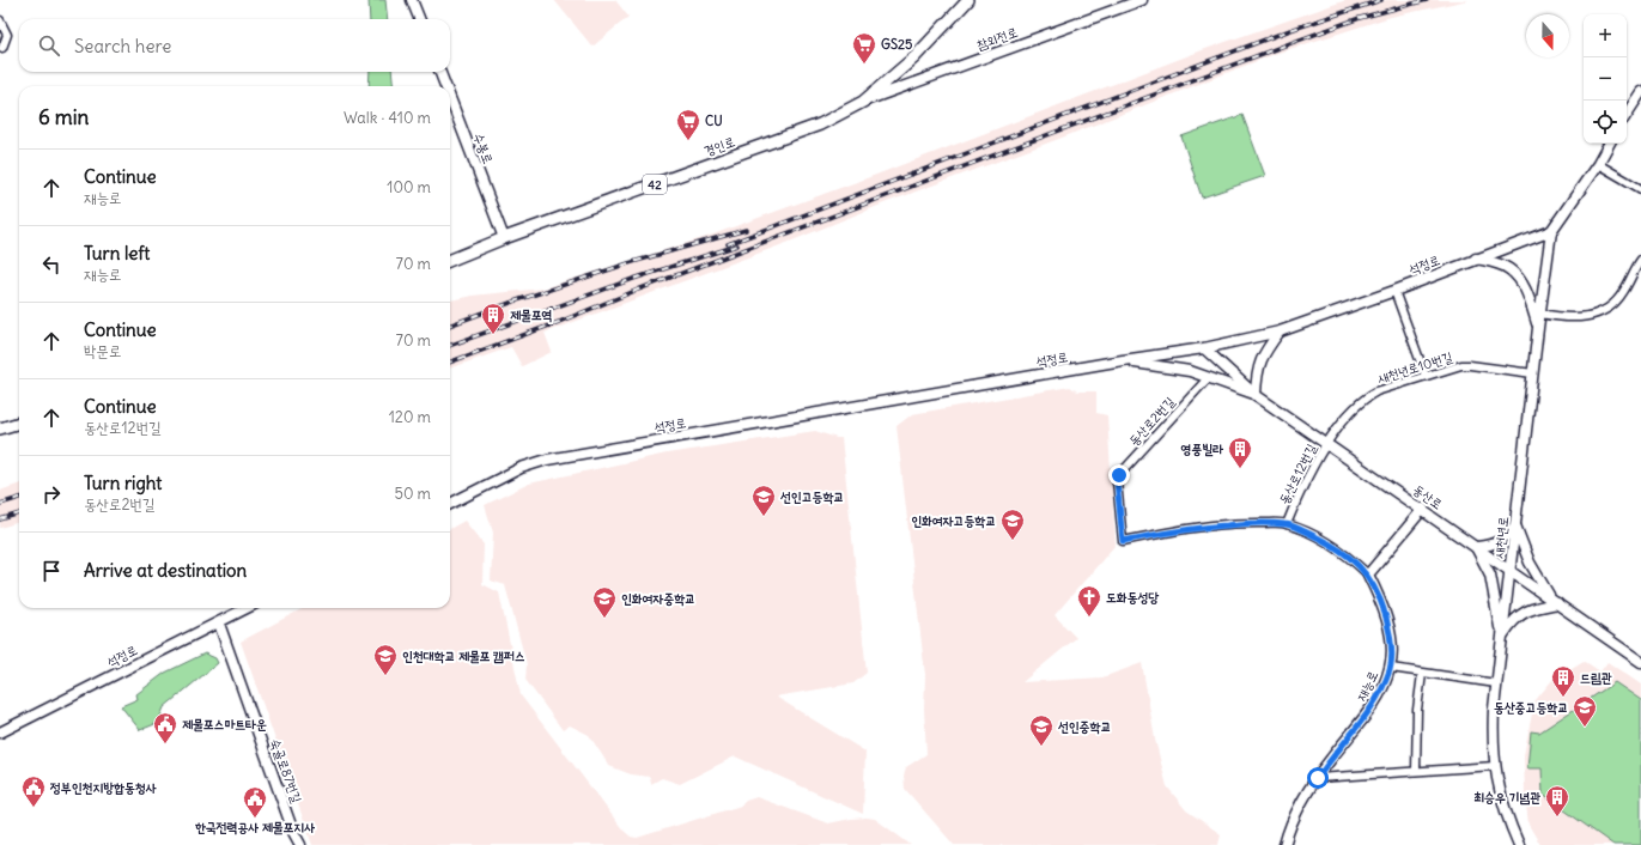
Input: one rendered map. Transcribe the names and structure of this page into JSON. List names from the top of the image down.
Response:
{
  "streets": {
    "main road": [
      "참외전로",
      "경인로",
      "수봉로",
      "42",
      "석정로",
      "동산로",
      "새천년로",
      "재능로",
      "숙골로87번길"
    ],
    "street": ["새천년로10번길", "동산로2번길", "동산로12번길"]
  },
  "crossings": [
    ["참외전로", "경인로"],
    ["경인로", "수봉로"],
    ["석정로", "동산로"],
    ["석정로", "새천년로"],
    ["석정로", "숙골로87번길"],
    ["새천년로10번길", "동산로12번길"],
    ["새천년로10번길", "동산로"],
    ["새천년로10번길", "새천년로"],
    ["동산로2번길", "동산로12번길"],
    ["동산로12번길", "동산로"],
    ["동산로", "새천년로"]
  ],
  "places": {
    "supermarket": ["GS25", "CU"],
    "building": [
      "제물포역",
      "영풍빌라",
      "드림관",
      "최승우 기념관"
    ],
    "school or university": [
      "선인고등학교",
      "인화여자고등학교",
      "인화여자중학교",
      "인천대학교 제물포 캠퍼스",
      "동산중고등학교",
      "선인중학교"
    ],
    "church": ["도화동성당"],
    "public building": ["제물포스마트타운", "정부인천지방합동청사", "한국전력공사 제물포지사"]
  },
  "north": "bottom",
  "page": {
    "map_buttons": ["+", "−"],
    "search": "Search here",
    "heading": ["6 min", "Walk · 410 m"],
    "list": [
      ["Continue", "재능로", "100 m"],
      ["Turn left", "재능로", "70 m"],
      ["Continue", "박문로", "70 m"],
      ["Continue", "동산로12번길", "120 m"],
      ["Turn right", "동산로2번길", "50 m"],
      "Arrive at destination"
    ]
  }
}
